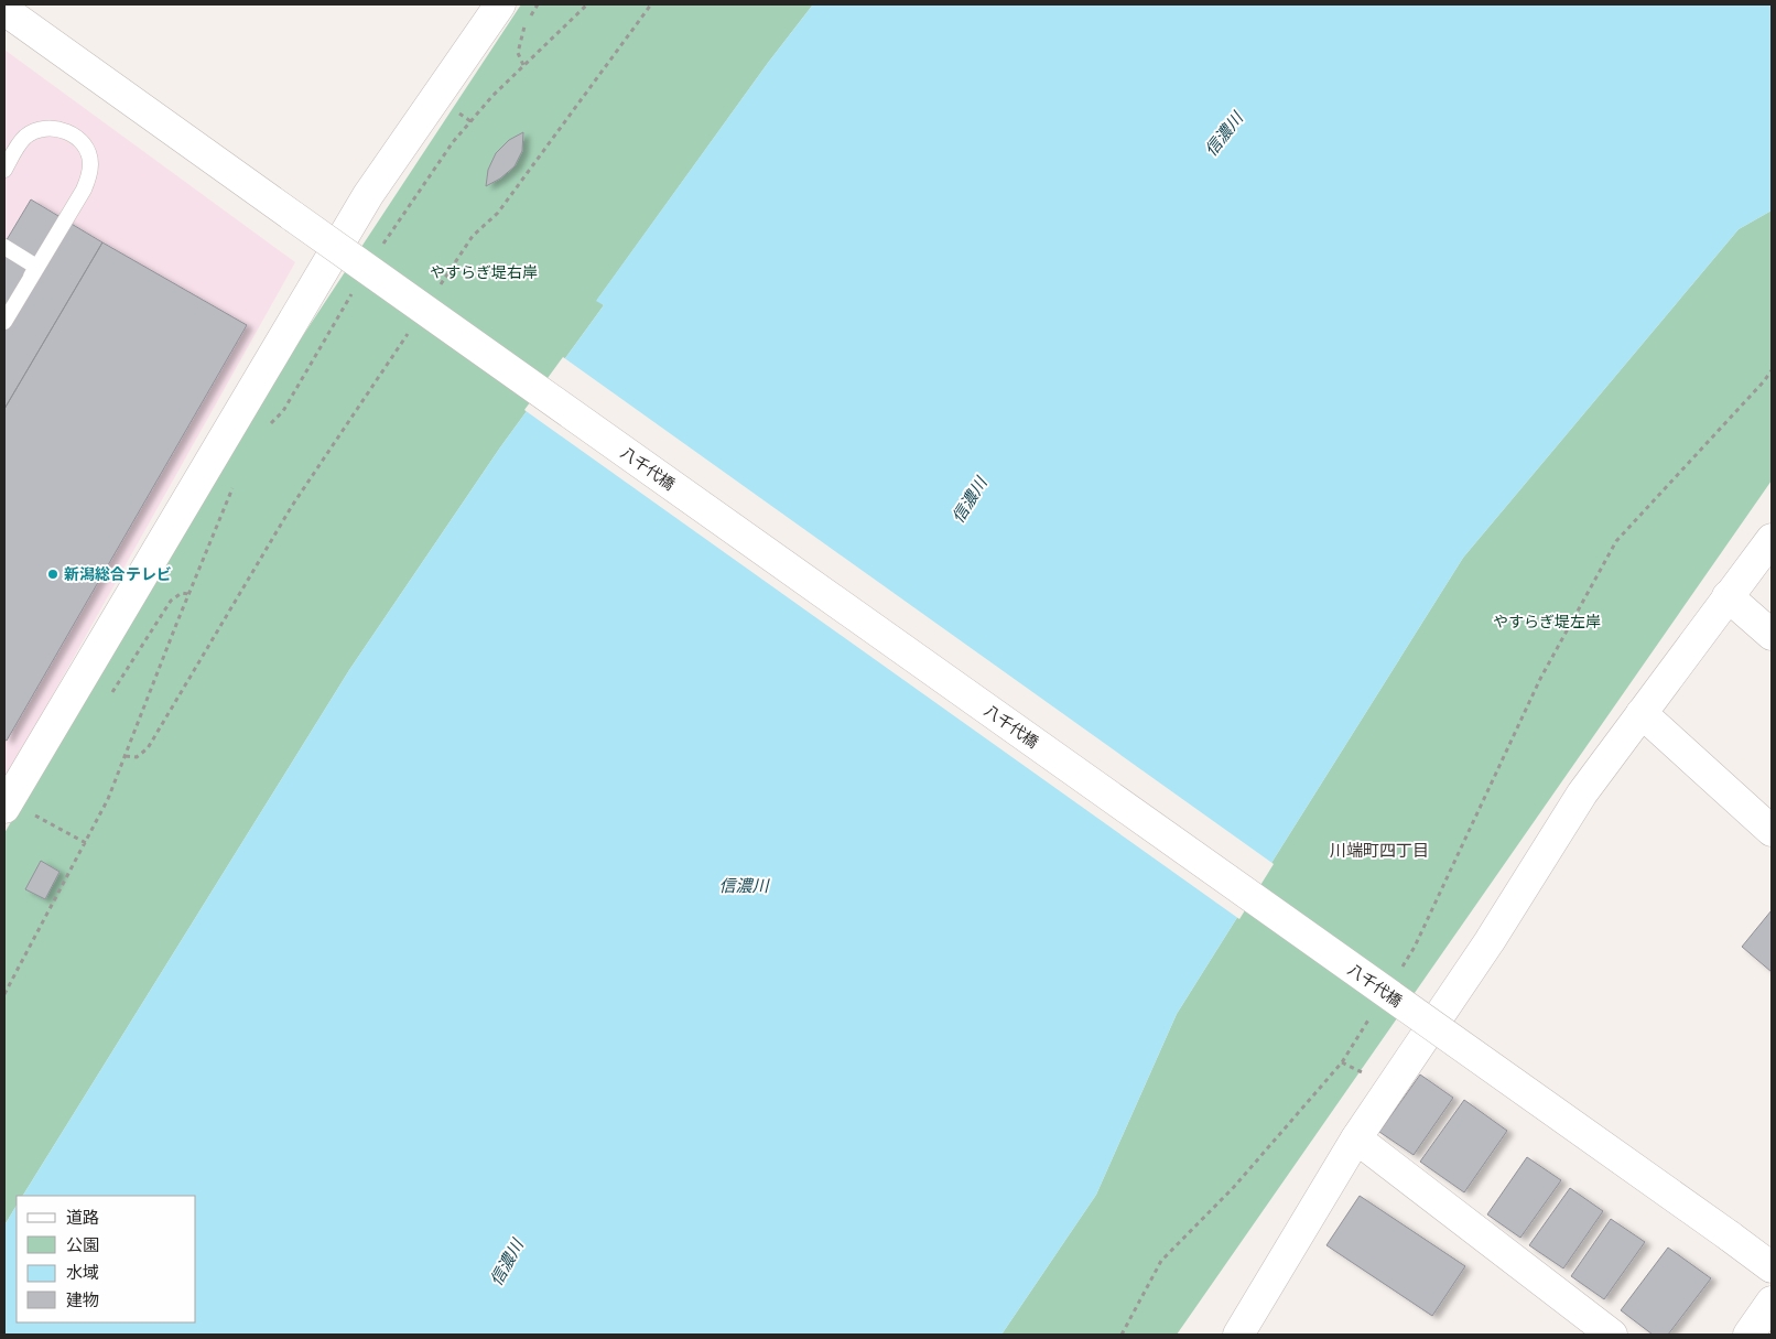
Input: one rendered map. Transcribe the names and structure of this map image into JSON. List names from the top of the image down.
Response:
{
  "streets": {
    "street": ["八千代橋"]
  },
  "districts": ["川端町四丁目"],
  "water": ["信濃川"],
  "parks": ["やすらぎ堤右岸", "やすらぎ堤左岸"],
  "places": ["新潟総合テレビ"],
  "legend": [
    "道路",
    "公園",
    "水域",
    "建物"
  ]
}
